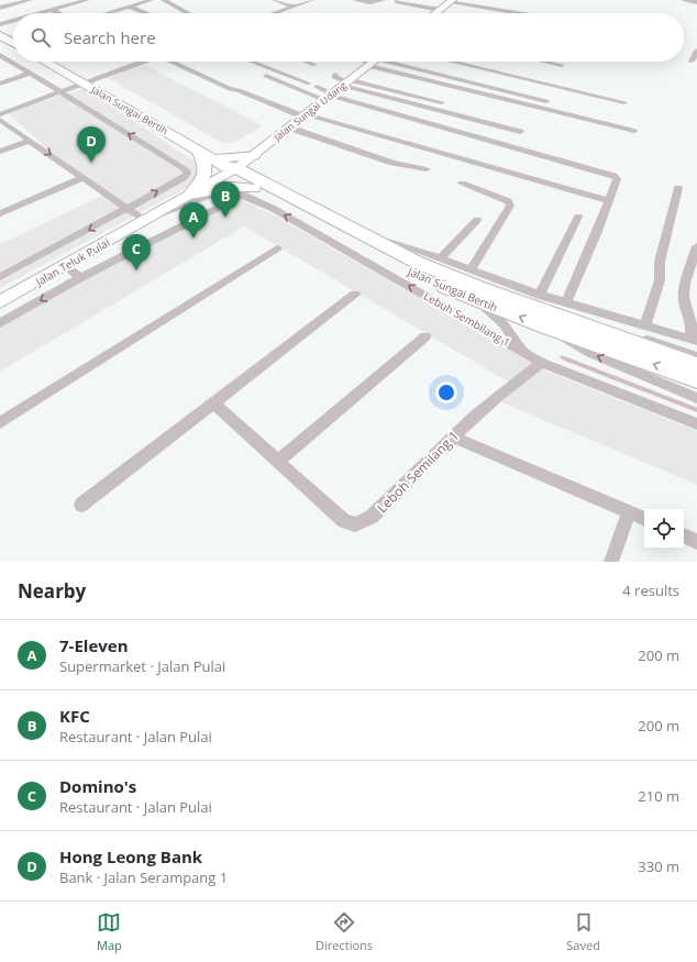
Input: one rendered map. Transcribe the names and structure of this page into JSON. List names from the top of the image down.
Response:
{
  "streets": {
    "main road": ["Jalan Sungai Bertih"],
    "street": [
      "Jalan Sungai Udang",
      "Jalan Teluk Pulai",
      "Lebuh Sembilang 1",
      "Leboh Semilang 1"
    ]
  },
  "crossings": [
    ["Jalan Sungai Bertih", "Jalan Sungai Udang"],
    ["Jalan Sungai Bertih", "Jalan Teluk Pulai"],
    ["Jalan Sungai Bertih", "Lebuh Sembilang 1"],
    ["Jalan Sungai Udang", "Jalan Teluk Pulai"],
    ["Jalan Teluk Pulai", "Lebuh Sembilang 1"],
    ["Lebuh Sembilang 1", "Leboh Semilang 1"]
  ],
  "page": {
    "search": "Search here",
    "pins": [
      "D",
      "B",
      "A",
      "C"
    ],
    "heading": ["Nearby", "4 results"],
    "list": [
      {
        "mark": "A",
        "name": "7-Eleven",
        "note": "Supermarket · Jalan Pulai",
        "value": "200 m"
      },
      {
        "mark": "B",
        "name": "KFC",
        "note": "Restaurant · Jalan Pulai",
        "value": "200 m"
      },
      {
        "mark": "C",
        "name": "Domino's",
        "note": "Restaurant · Jalan Pulai",
        "value": "210 m"
      },
      {
        "mark": "D",
        "name": "Hong Leong Bank",
        "note": "Bank · Jalan Serampang 1",
        "value": "330 m"
      }
    ],
    "nav": ["Map", "Directions", "Saved"]
  }
}
